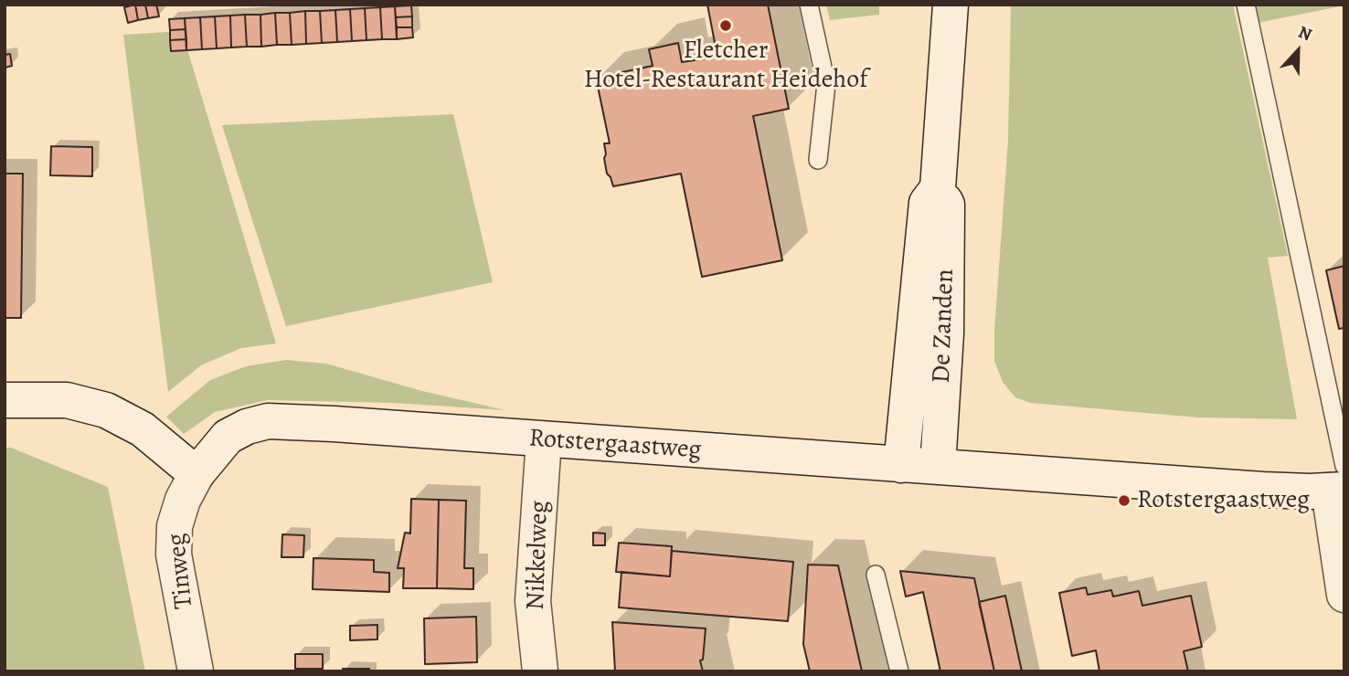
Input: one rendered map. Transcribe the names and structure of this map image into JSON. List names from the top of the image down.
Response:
{
  "streets": {
    "street": [
      "De Zanden",
      "Rotstergaastweg",
      "Nikkelweg",
      "Tinweg"
    ]
  },
  "crossings": [
    ["De Zanden", "Rotstergaastweg"],
    ["Rotstergaastweg", "Nikkelweg"],
    ["Rotstergaastweg", "Tinweg"]
  ],
  "places": ["Fletcher Hotel-Restaurant Heidehof", "Rotstergaastweg"],
  "north": "top"
}
